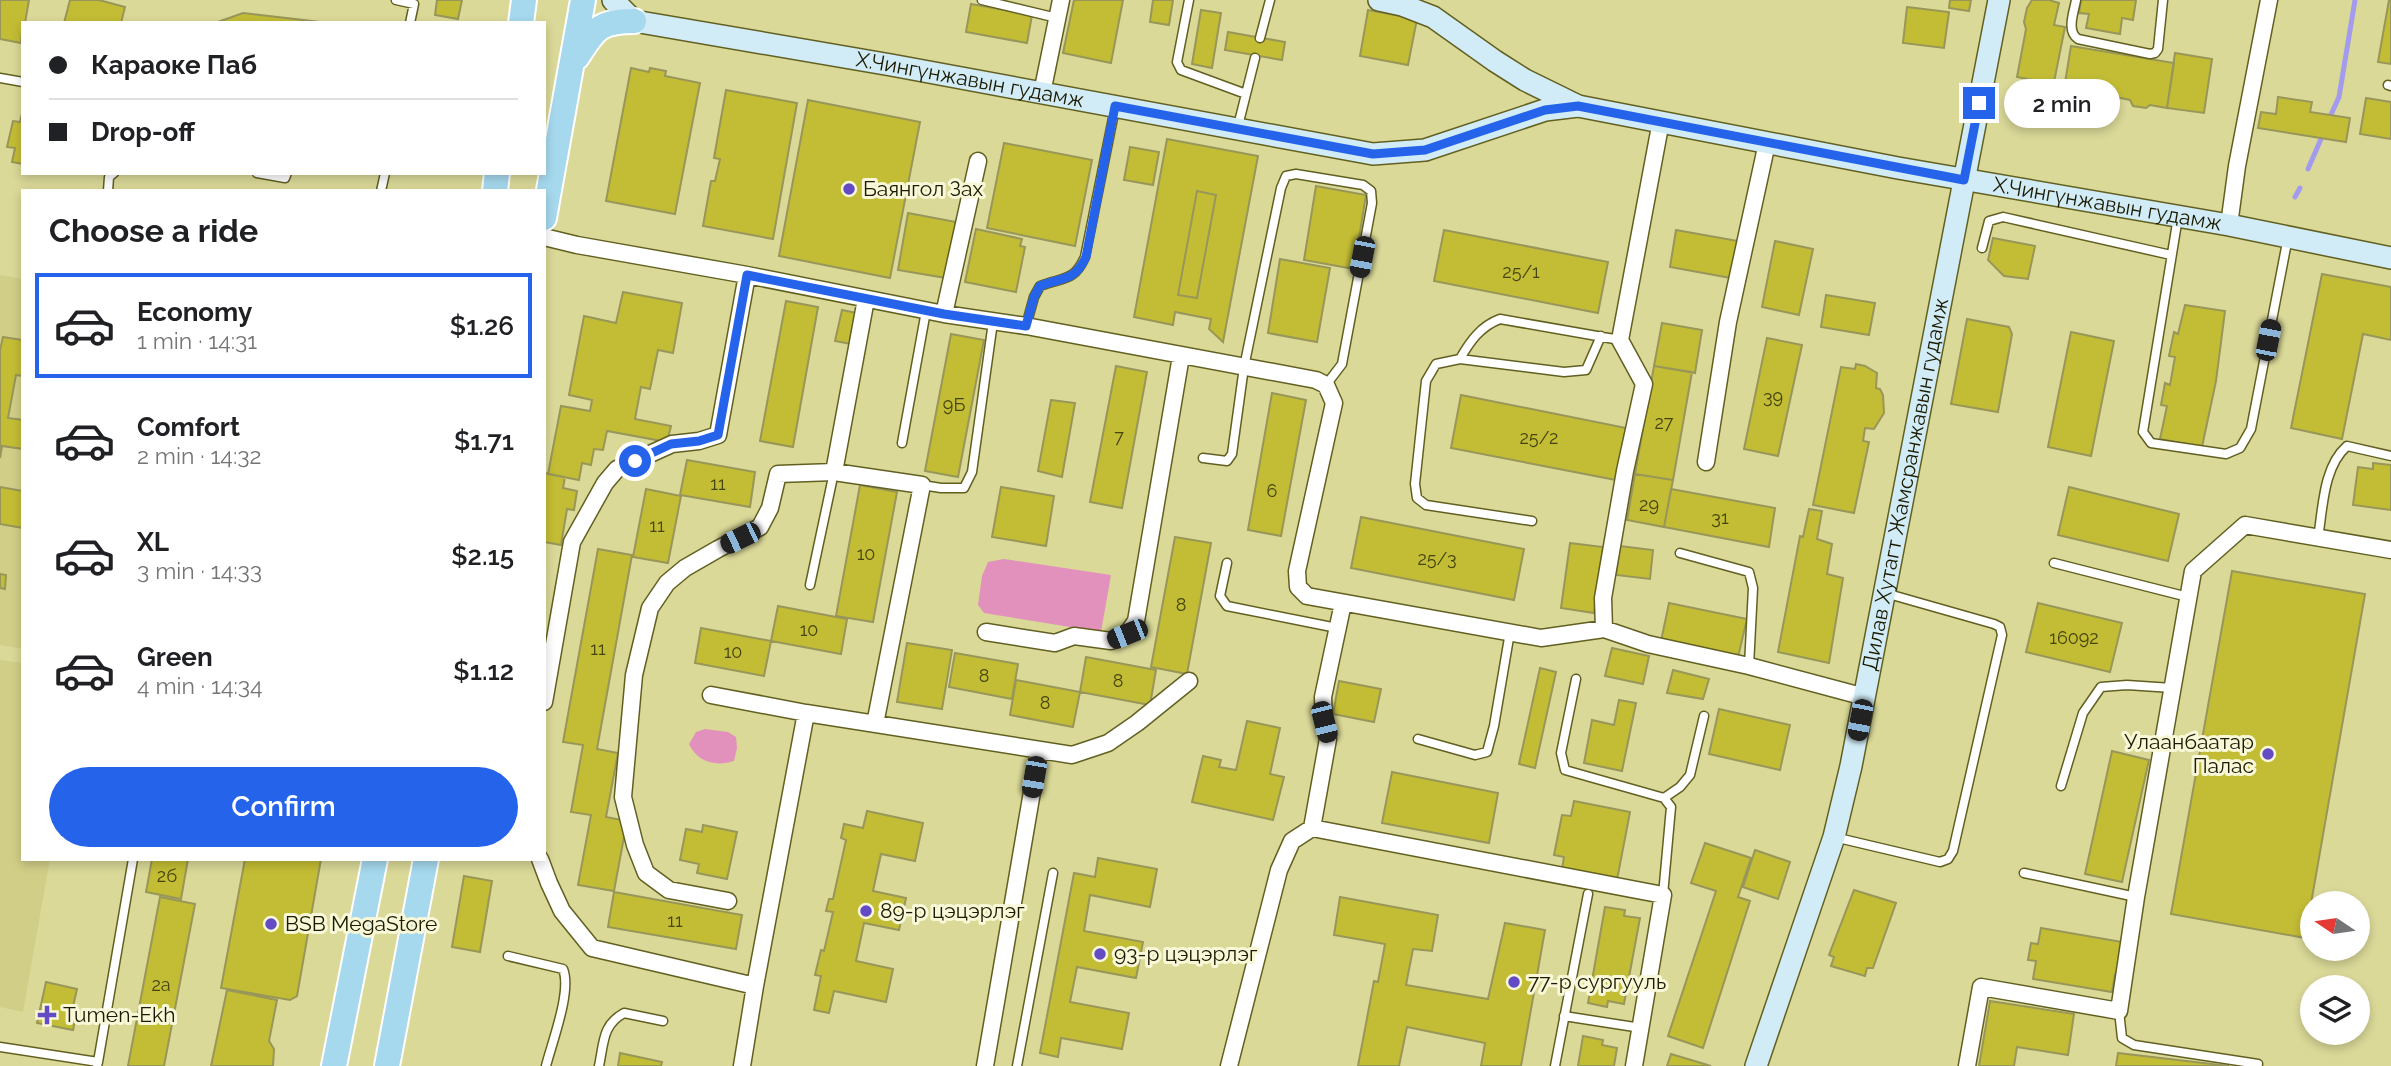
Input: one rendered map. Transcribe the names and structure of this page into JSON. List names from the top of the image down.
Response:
{
  "streets": {
    "main road": ["Х.Чингүнжавын гудамж", "Дилав Хутагт Жамсранжавын гудамж"]
  },
  "crossings": [
    ["Х.Чингүнжавын гудамж", "Дилав Хутагт Жамсранжавын гудамж"]
  ],
  "places": {
    "other": [
      "Баянгол Зах",
      "Улаанбаатар Палас",
      "89-р цэцэрлэг",
      "BSB MegaStore",
      "93-р цэцэрлэг",
      "77-р сургууль"
    ],
    "health": ["Tumen-Ekh"]
  },
  "house_numbers": [
    "25/1",
    "39",
    "9Б",
    "27",
    "7",
    "25/2",
    "11",
    "6",
    "29",
    "31",
    "11",
    "10",
    "25/3",
    "8",
    "10",
    "16092",
    "11",
    "10",
    "8",
    "8",
    "8",
    "2б",
    "11",
    "2а"
  ],
  "north": "left",
  "page": {
    "banner": ["Караоке Паб", "Drop-off"],
    "bubble": "2 min",
    "heading": "Choose a ride",
    "list": [
      {
        "name": "Economy",
        "note": "1 min · 14:31",
        "value": "$1.26"
      },
      {
        "name": "Comfort",
        "note": "2 min · 14:32",
        "value": "$1.71"
      },
      {
        "name": "XL",
        "note": "3 min · 14:33",
        "value": "$2.15"
      },
      {
        "name": "Green",
        "note": "4 min · 14:34",
        "value": "$1.12"
      }
    ],
    "buttons": "Confirm"
  }
}
